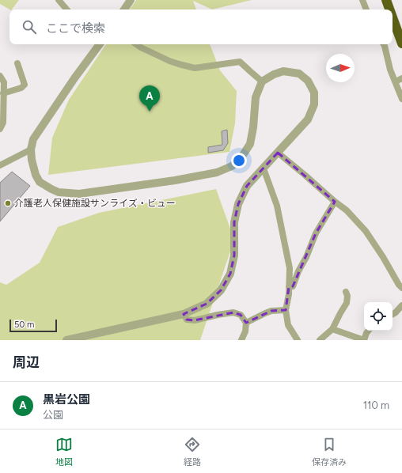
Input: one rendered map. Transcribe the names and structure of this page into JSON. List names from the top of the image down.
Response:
{
  "places": ["介護老人保健施設サンライズ・ビュー"],
  "scale_bar": "50 m",
  "north": "right",
  "page": {
    "search": "ここで検索",
    "pins": "A",
    "scale": "50 m",
    "heading": "周辺",
    "list": [
      {
        "mark": "A",
        "name": "黒岩公園",
        "note": "公園",
        "value": "110 m"
      }
    ],
    "nav": ["地図", "経路", "保存済み"]
  }
}
